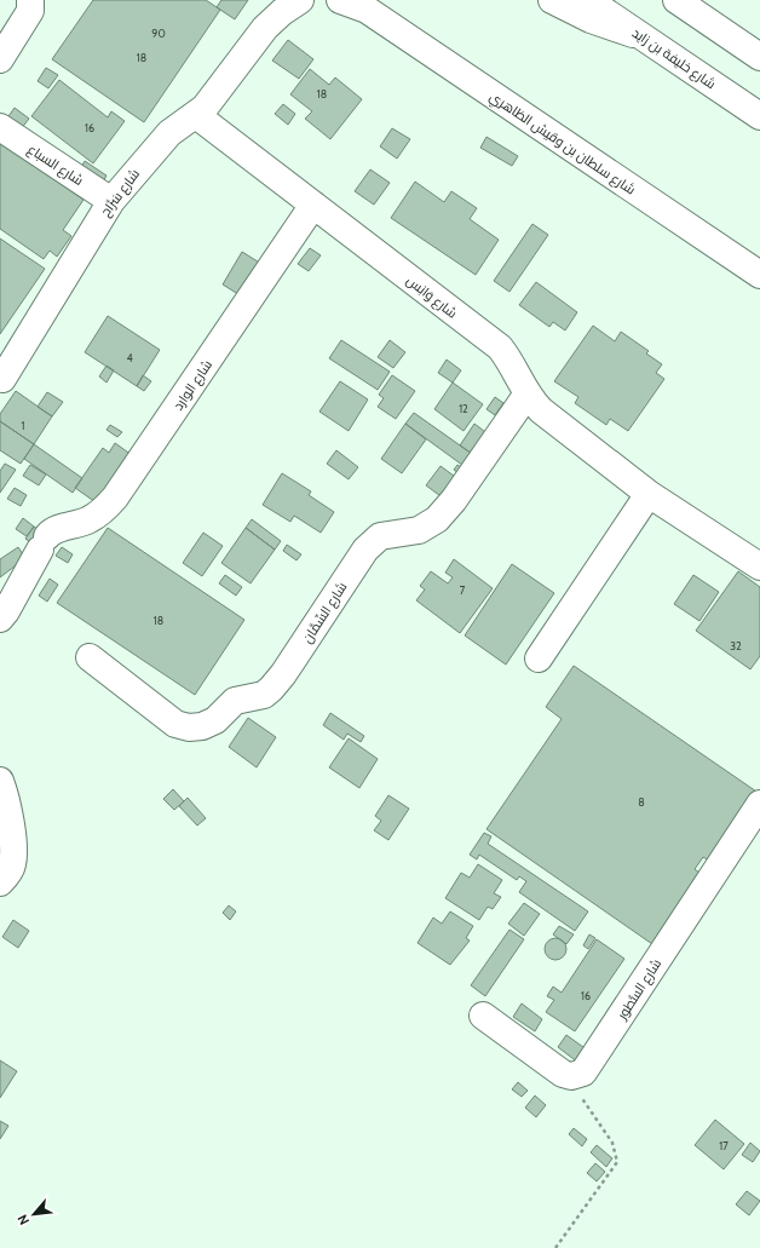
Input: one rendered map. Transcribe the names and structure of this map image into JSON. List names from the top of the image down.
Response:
{
  "streets": {
    "main road": [
      "شارع خليفة بن زايد",
      "شارع سلطان بن وقيش الظاهري",
      "شارع السباع",
      "شارع سَرَّاح",
      "شارع وَانِس",
      "شارع الوارد",
      "شارع السِّمَّان",
      "شارع السُّطور"
    ]
  },
  "crossings": [
    ["شارع السباع", "شارع سَرَّاح"],
    ["شارع سَرَّاح", "شارع وَانِس"],
    ["شارع وَانِس", "شارع الوارد"],
    ["شارع وَانِس", "شارع السِّمَّان"]
  ],
  "house_numbers": [
    "90",
    "18",
    "18",
    "16",
    "4",
    "12",
    "1",
    "7",
    "18",
    "32",
    "8",
    "16",
    "17"
  ],
  "north": "bottom left"
}
